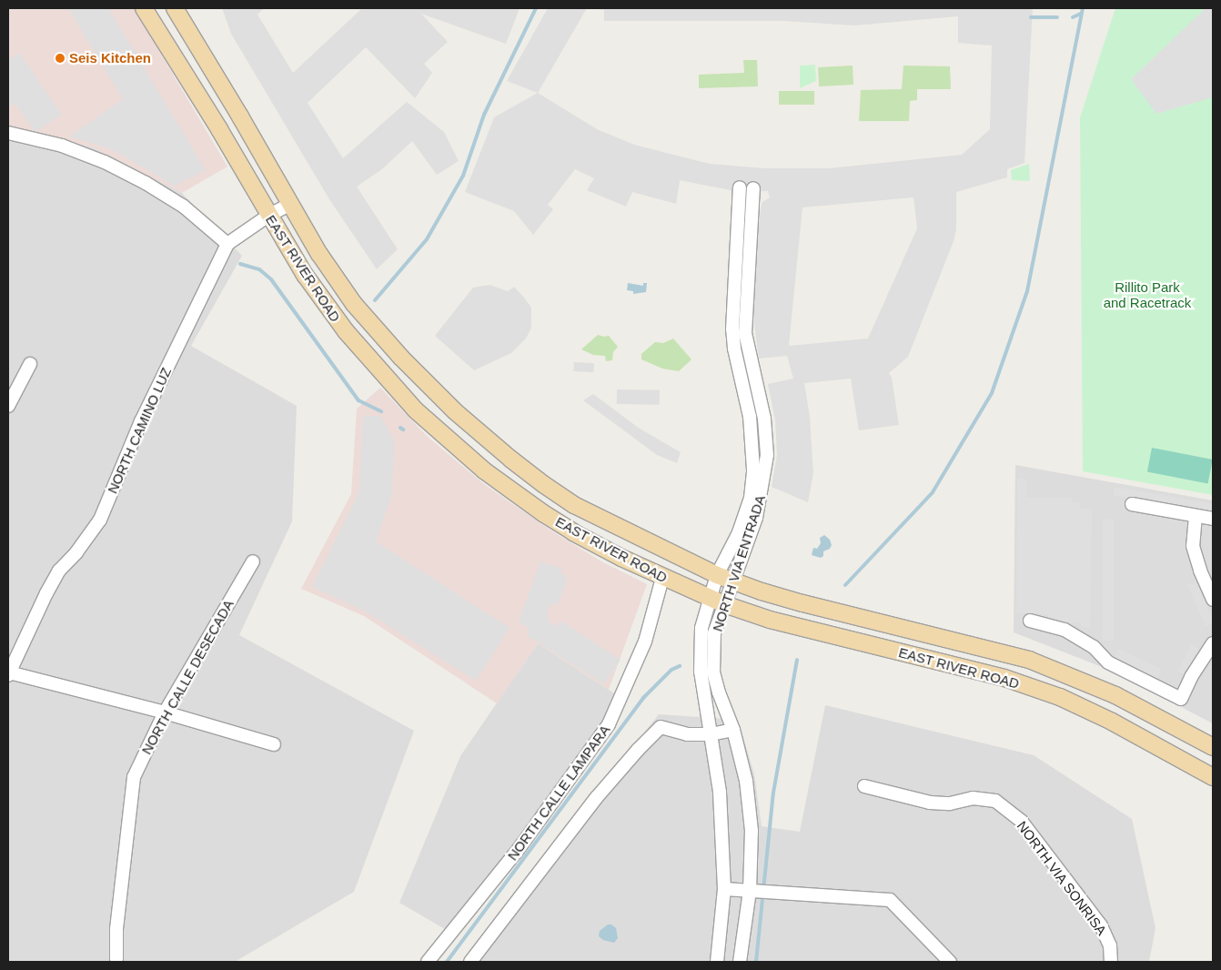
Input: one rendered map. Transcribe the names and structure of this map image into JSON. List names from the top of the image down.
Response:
{
  "streets": {
    "main road": ["EAST RIVER ROAD"],
    "street": [
      "NORTH CAMINO LUZ",
      "NORTH VIA ENTRADA",
      "NORTH CALLE DESECADA",
      "NORTH CALLE LAMPARA",
      "NORTH VIA SONRISA"
    ]
  },
  "crossings": [
    ["EAST RIVER ROAD", "NORTH CAMINO LUZ"],
    ["EAST RIVER ROAD", "NORTH VIA ENTRADA"],
    ["EAST RIVER ROAD", "NORTH CALLE LAMPARA"]
  ],
  "parks": ["Rillito Park and Racetrack"],
  "places": ["Seis Kitchen"]
}
